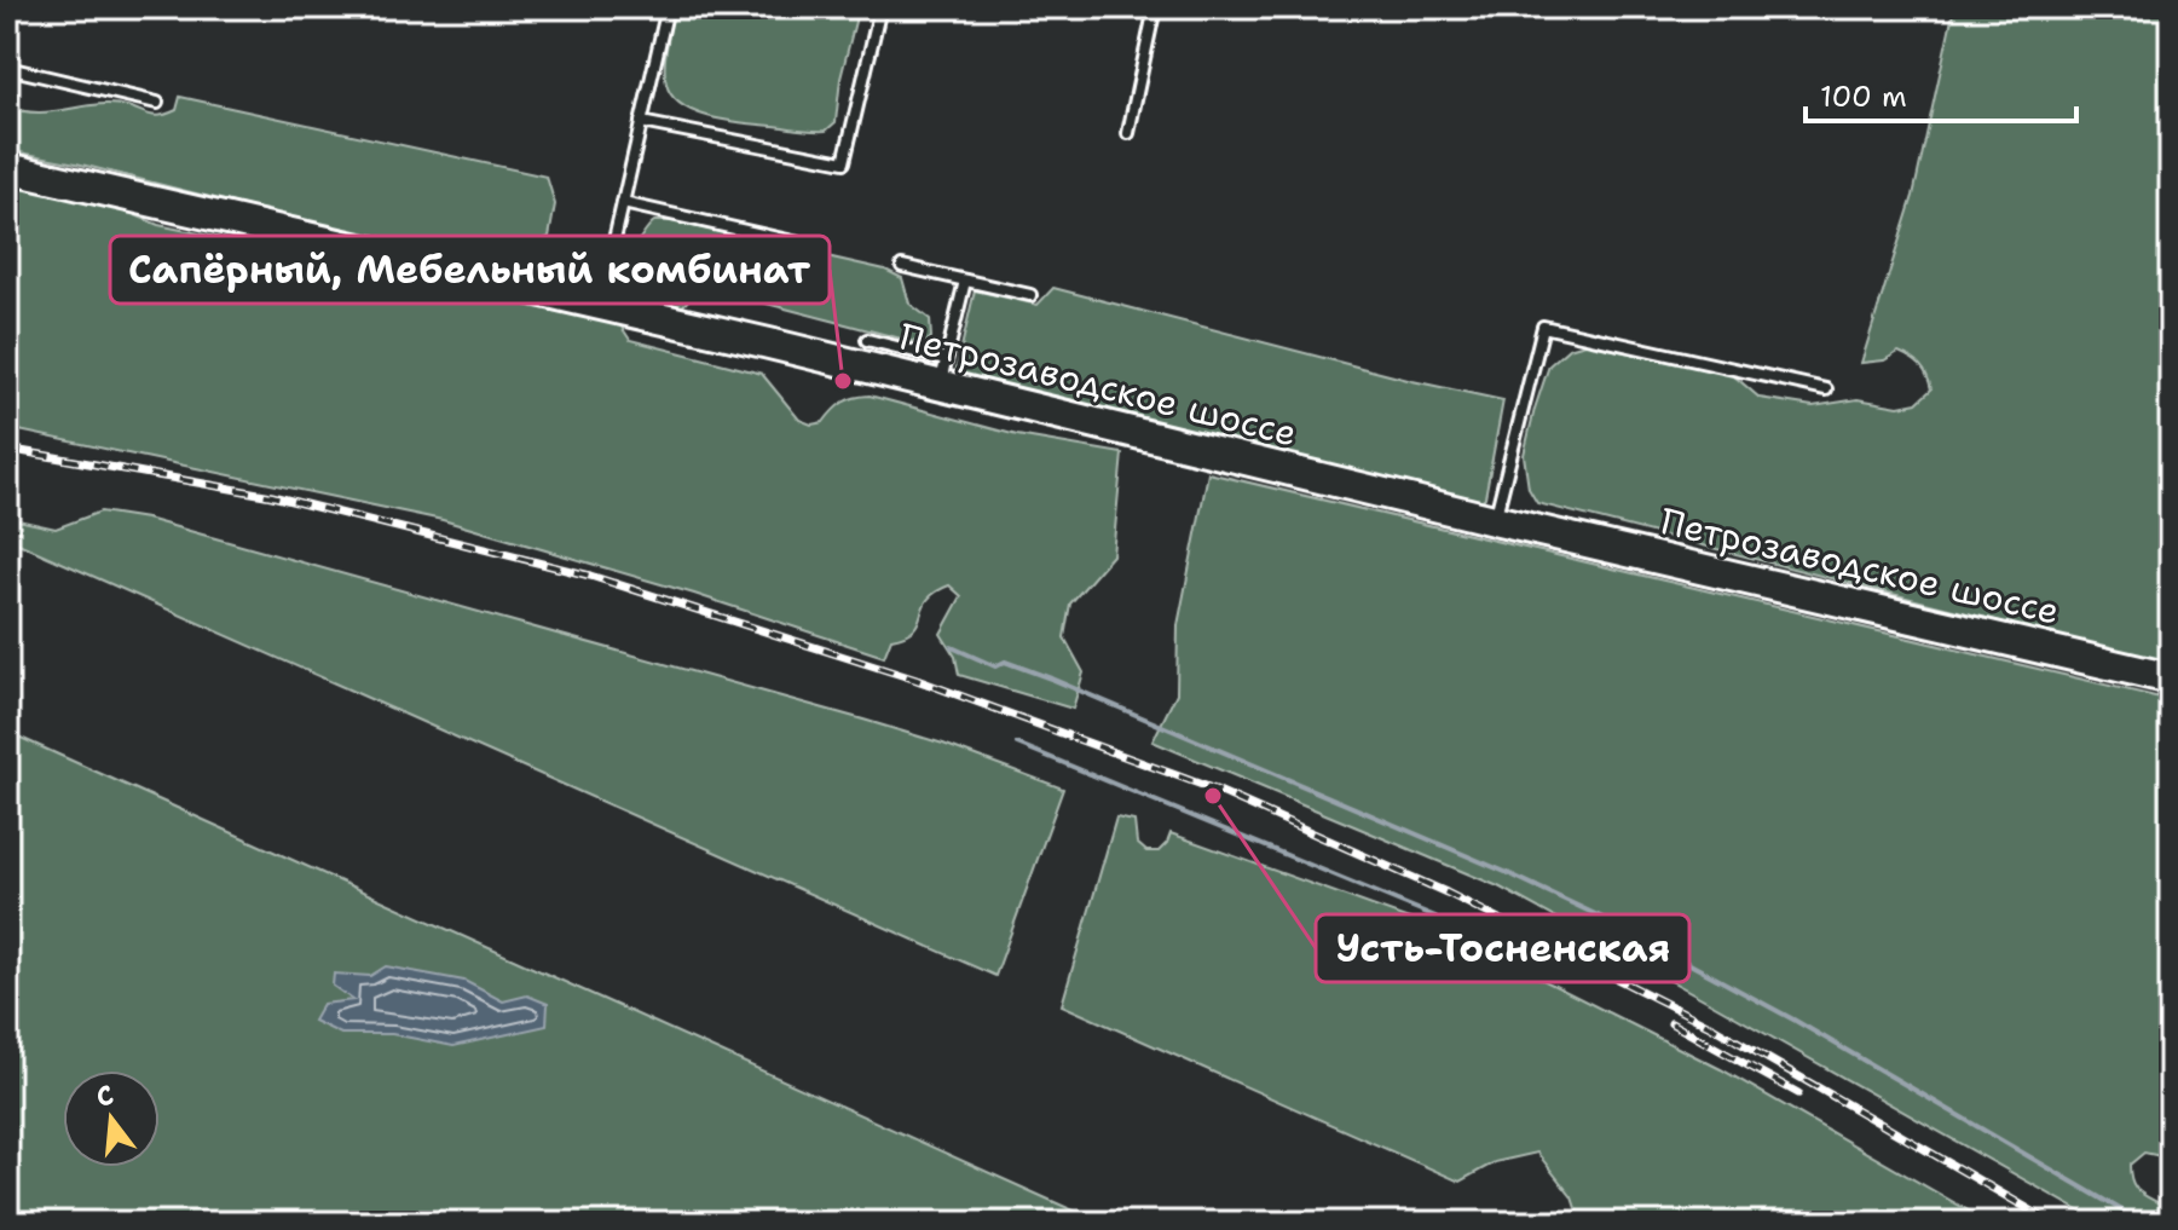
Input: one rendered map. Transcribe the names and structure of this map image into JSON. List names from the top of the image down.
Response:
{
  "streets": {
    "main road": ["Петрозаводское шоссе"]
  },
  "places": ["Сапёрный, Мебельный комбинат", "Усть-Тосненская"],
  "scale_bar": "100 m",
  "north": "top"
}
